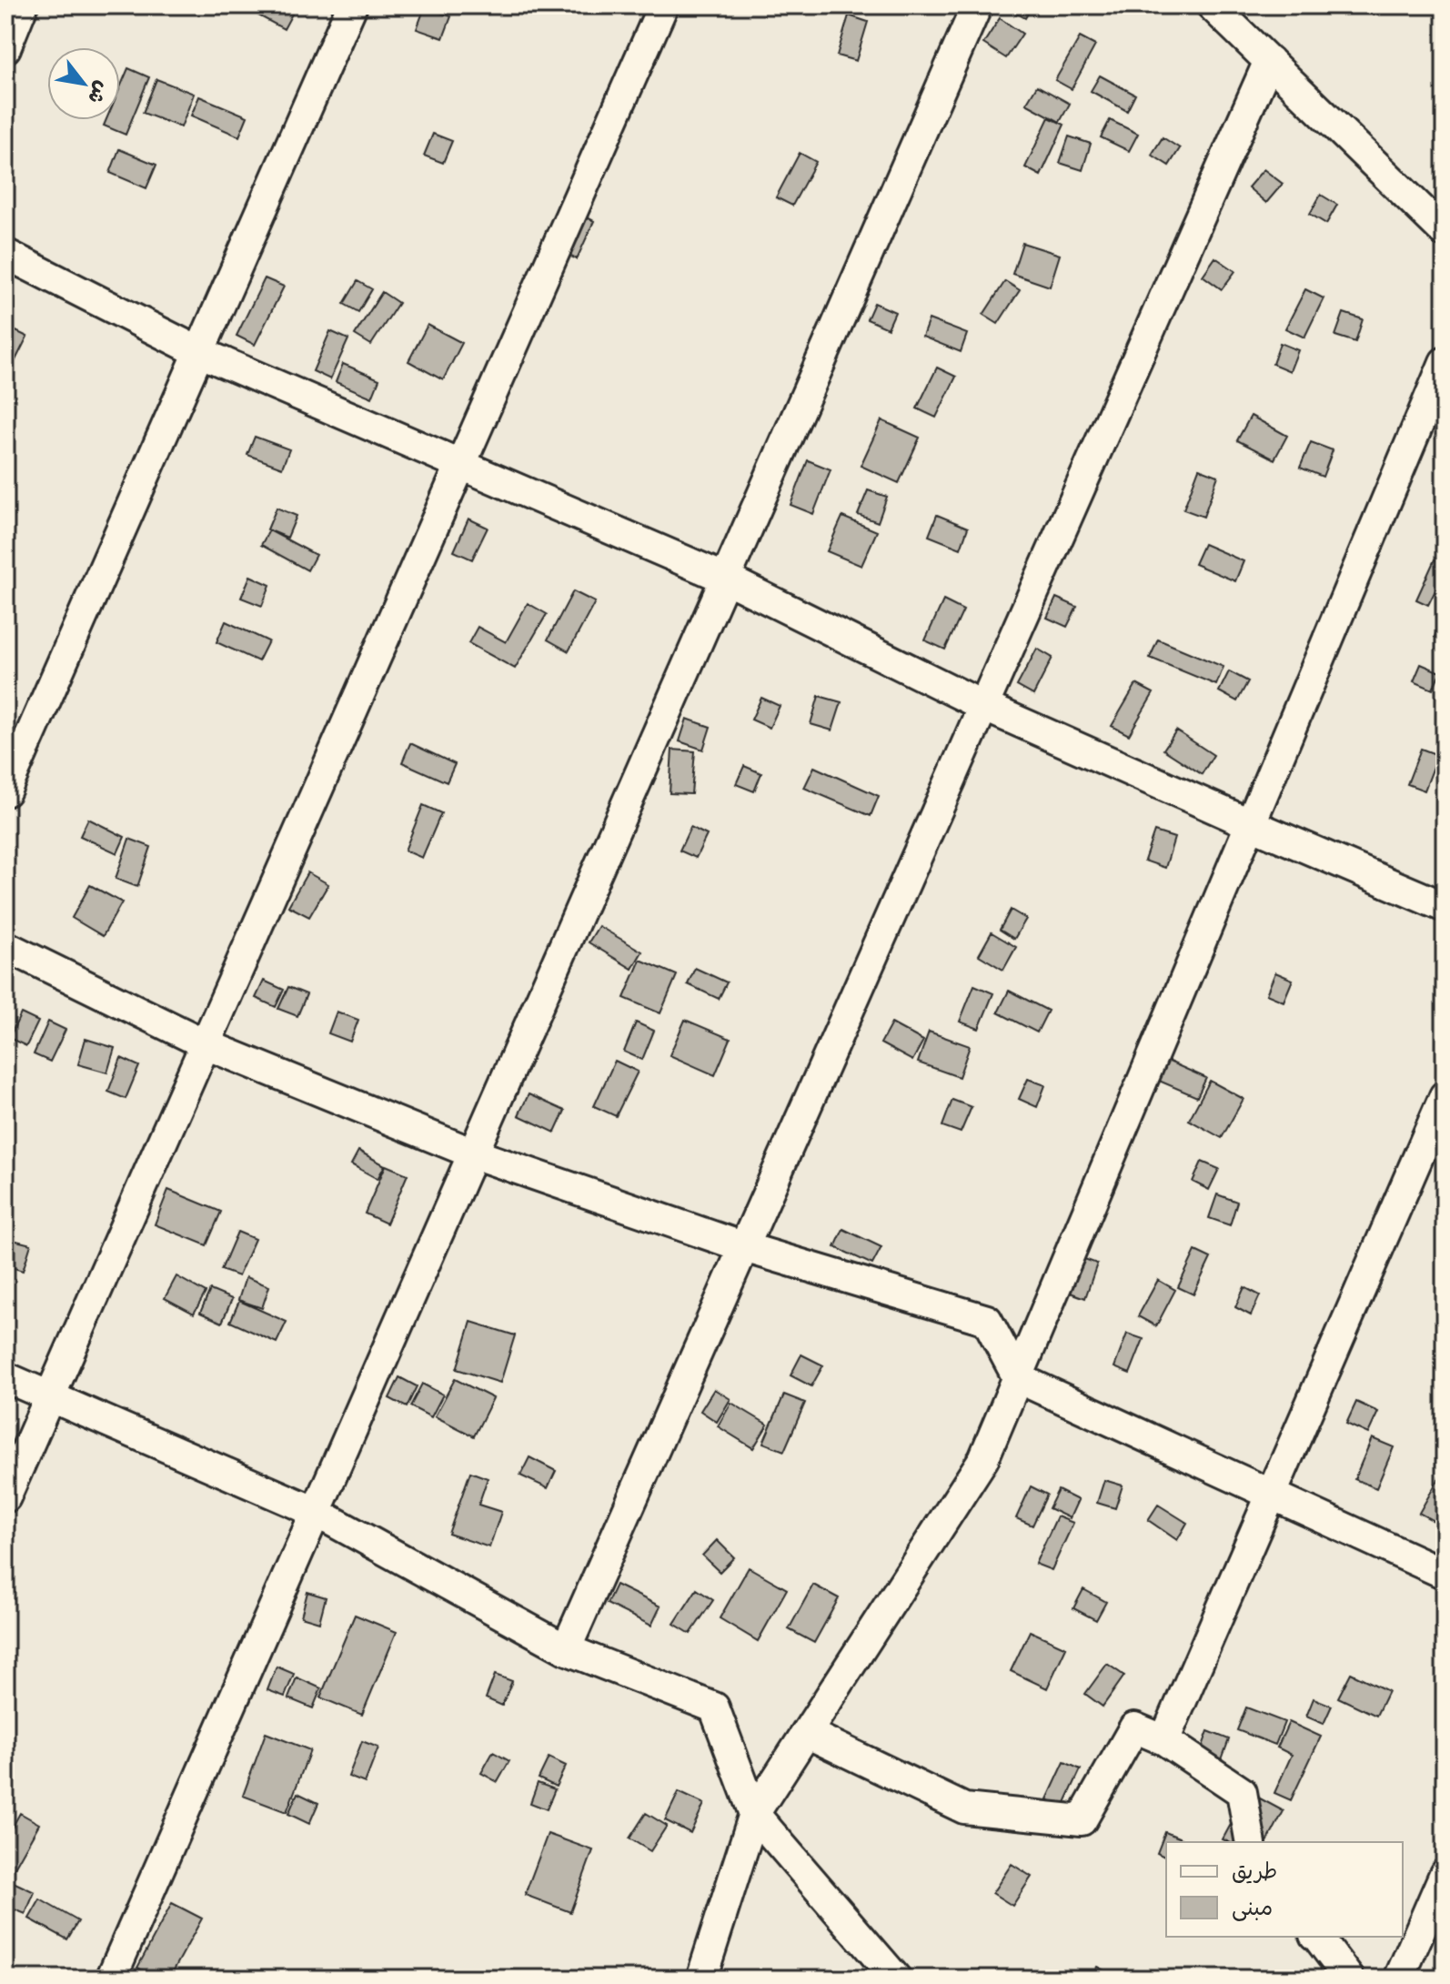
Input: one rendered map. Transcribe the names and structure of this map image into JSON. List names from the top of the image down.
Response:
{
  "legend": ["طريق", "مبنى"],
  "north": "bottom right"
}
